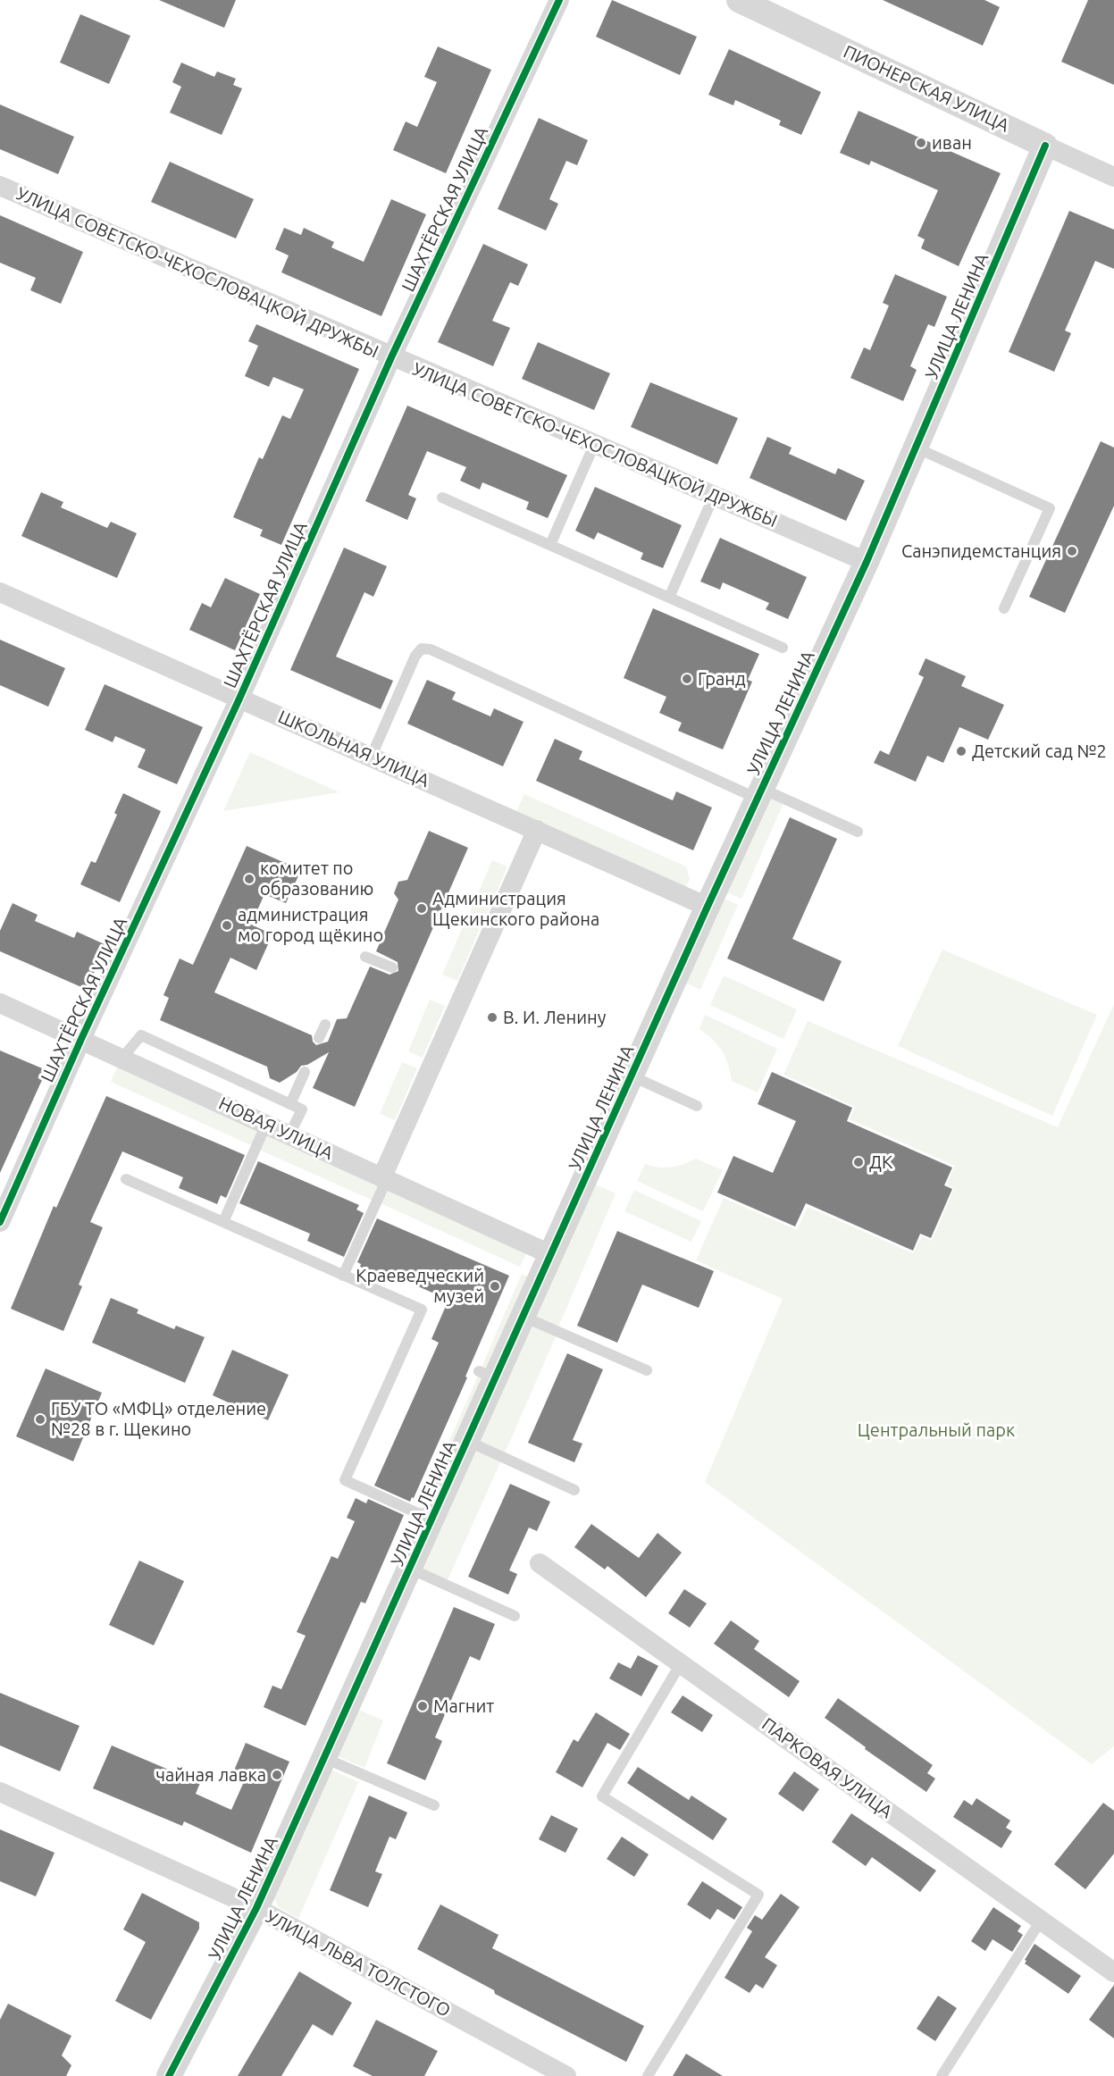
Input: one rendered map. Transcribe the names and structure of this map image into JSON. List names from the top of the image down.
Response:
{
  "streets": {
    "street": [
      "ПИОНЕРСКАЯ УЛИЦА",
      "ШАХТЁРСКАЯ УЛИЦА",
      "УЛИЦА СОВЕТСКО-ЧЕХОСЛОВАЦКОЙ ДРУЖБЫ",
      "УЛИЦА ЛЕНИНА",
      "ШКОЛЬНАЯ УЛИЦА",
      "НОВАЯ УЛИЦА",
      "ПАРКОВАЯ УЛИЦА",
      "УЛИЦА ЛЬВА ТОЛСТОГО"
    ]
  },
  "crossings": [
    ["ПИОНЕРСКАЯ УЛИЦА", "УЛИЦА ЛЕНИНА"],
    ["ШАХТЁРСКАЯ УЛИЦА", "УЛИЦА СОВЕТСКО-ЧЕХОСЛОВАЦКОЙ ДРУЖБЫ"],
    ["ШАХТЁРСКАЯ УЛИЦА", "ШКОЛЬНАЯ УЛИЦА"],
    ["ШАХТЁРСКАЯ УЛИЦА", "НОВАЯ УЛИЦА"],
    ["УЛИЦА СОВЕТСКО-ЧЕХОСЛОВАЦКОЙ ДРУЖБЫ", "УЛИЦА ЛЕНИНА"],
    ["УЛИЦА ЛЕНИНА", "ШКОЛЬНАЯ УЛИЦА"],
    ["УЛИЦА ЛЕНИНА", "НОВАЯ УЛИЦА"],
    ["УЛИЦА ЛЕНИНА", "УЛИЦА ЛЬВА ТОЛСТОГО"]
  ],
  "parks": ["Центральный парк"],
  "places": [
    "иван",
    "Санэпидемстанция",
    "Гранд",
    "Детский сад №2",
    "комитет по образованию",
    "Администрация Щекинского района",
    "администрация мо город щёкино",
    "В. И. Ленину",
    "ДК",
    "Краеведческий музей",
    "ГБУ ТО «МФЦ» отделение №28 в г. Щекино",
    "Магнит",
    "чайная лавка"
  ]
}
